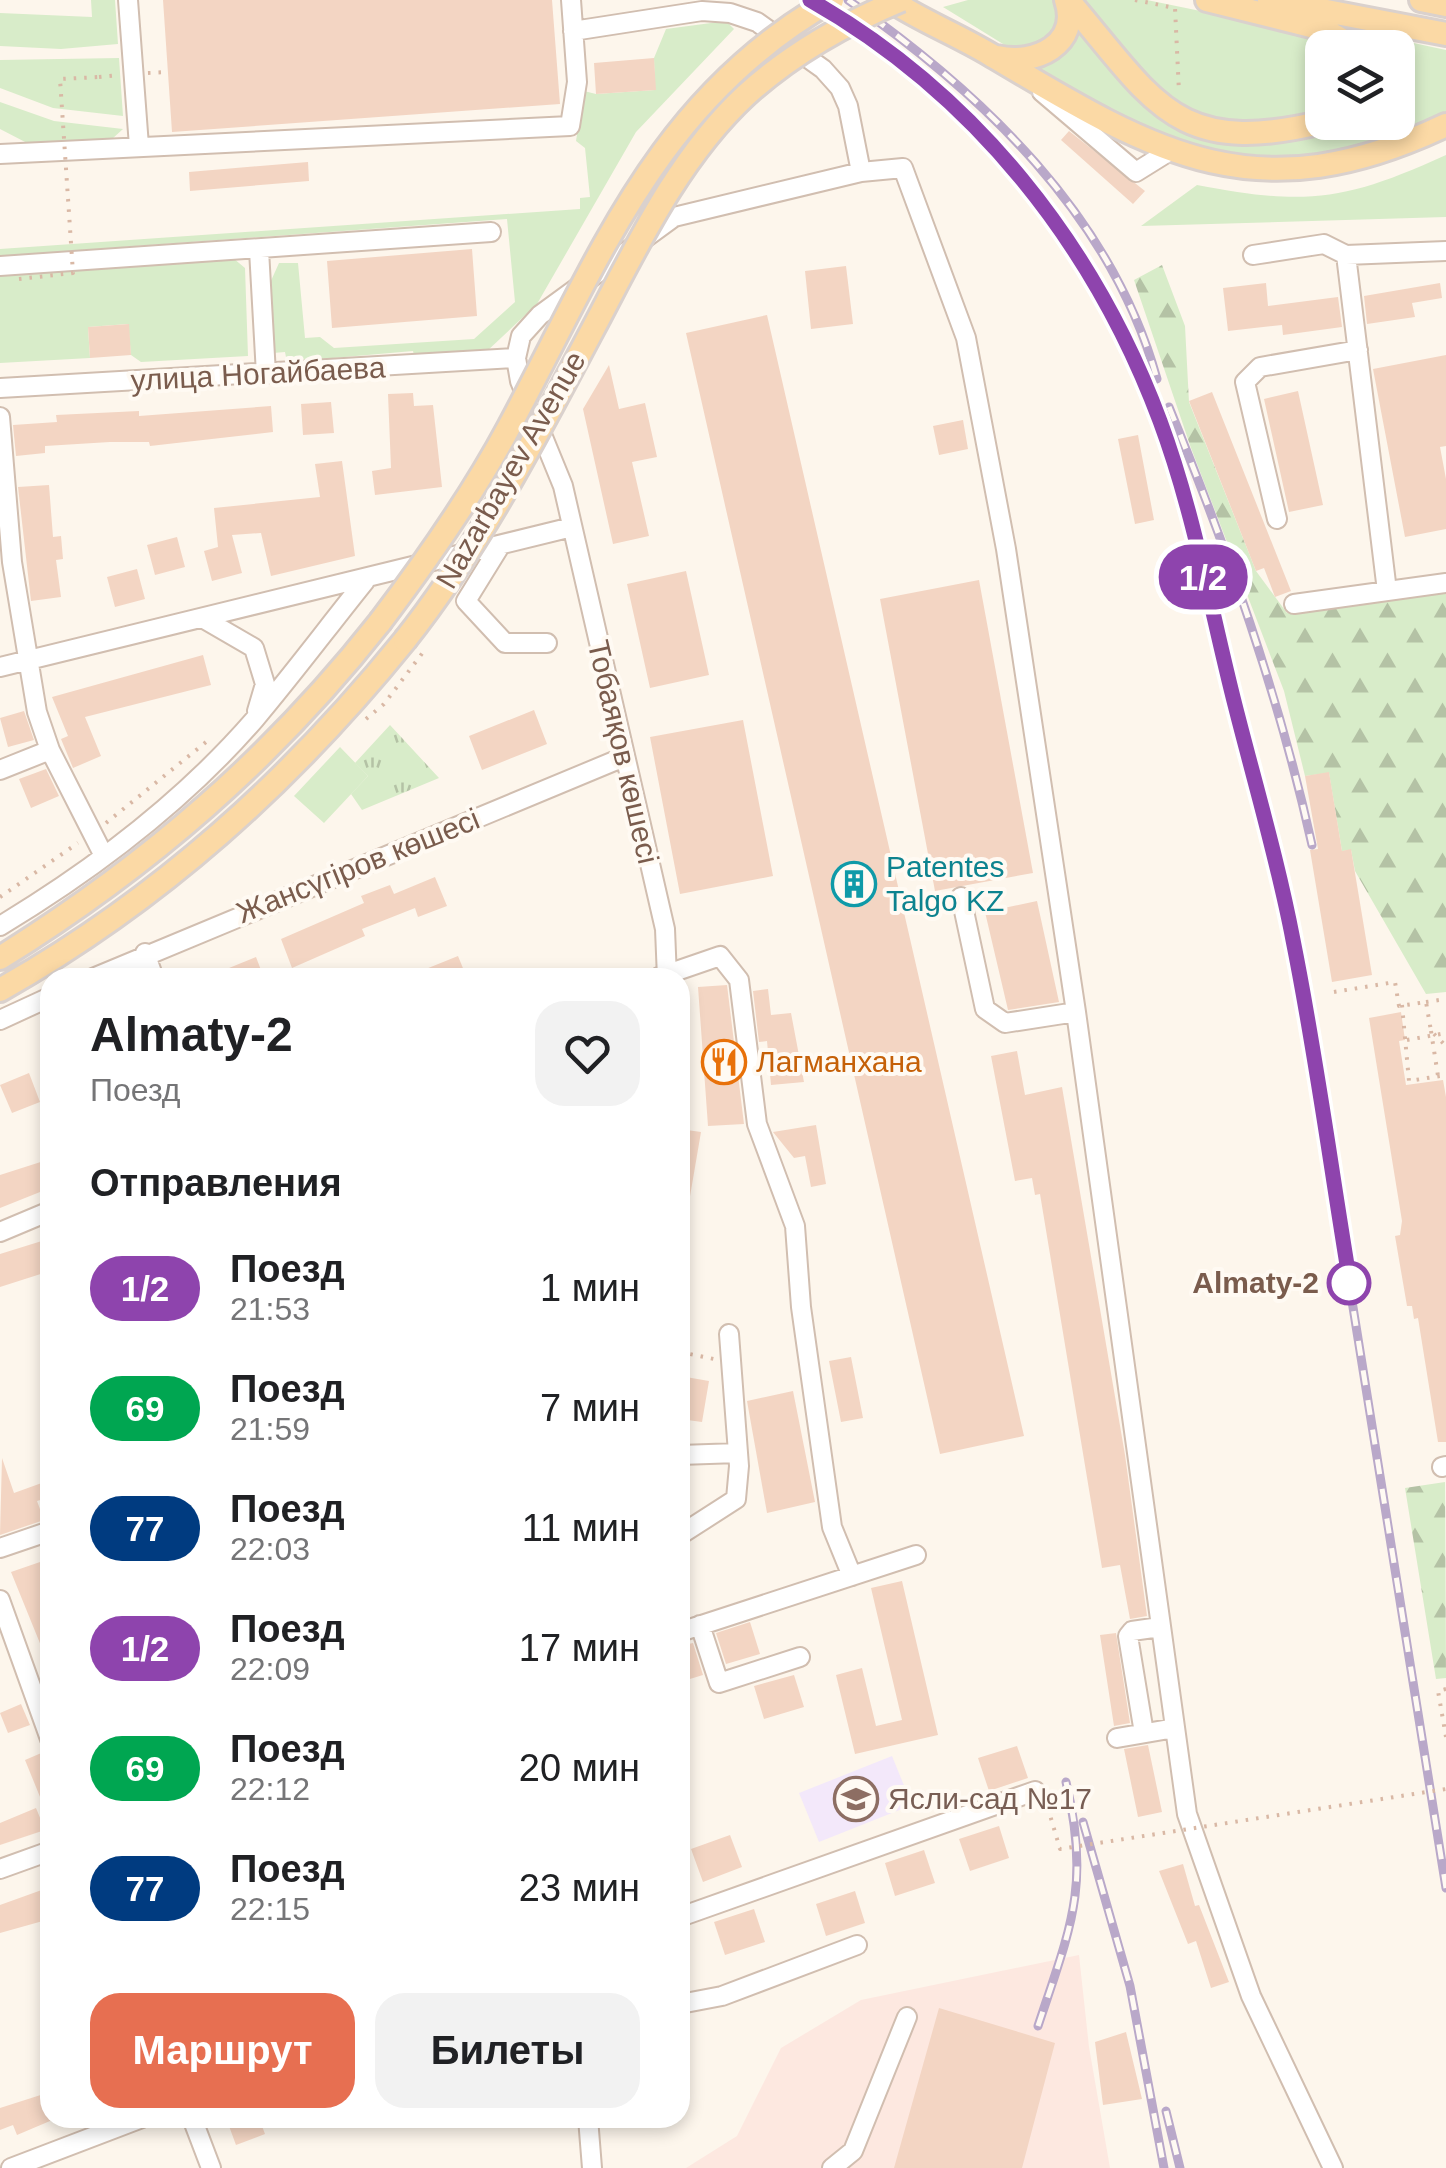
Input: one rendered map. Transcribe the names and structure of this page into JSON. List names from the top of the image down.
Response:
{
  "streets": {
    "main road": ["Nazarbayev Avenue"],
    "street": ["улица Ногайбаева", "Тобаяқов көшесі", "Жансүгіров көшесі"]
  },
  "crossings": [
    ["улица Ногайбаева", "Тобаяқов көшесі"],
    ["Тобаяқов көшесі", "Жансүгіров көшесі"]
  ],
  "places": {
    "building": ["Patentes Talgo KZ"],
    "restaurant": ["Лагманхана"],
    "other": ["Almaty-2"],
    "school or university": ["Ясли-сад №17"]
  },
  "page": {
    "on_map": "1/2",
    "heading": [
      ["Almaty-2", "Поезд"],
      "Отправления"
    ],
    "list": [
      {
        "mark": "1/2",
        "name": "Поезд",
        "note": "21:53",
        "value": "1 мин"
      },
      {
        "mark": "69",
        "name": "Поезд",
        "note": "21:59",
        "value": "7 мин"
      },
      {
        "mark": "77",
        "name": "Поезд",
        "note": "22:03",
        "value": "11 мин"
      },
      {
        "mark": "1/2",
        "name": "Поезд",
        "note": "22:09",
        "value": "17 мин"
      },
      {
        "mark": "69",
        "name": "Поезд",
        "note": "22:12",
        "value": "20 мин"
      },
      {
        "mark": "77",
        "name": "Поезд",
        "note": "22:15",
        "value": "23 мин"
      }
    ],
    "buttons": ["Маршрут", "Билеты"]
  }
}
